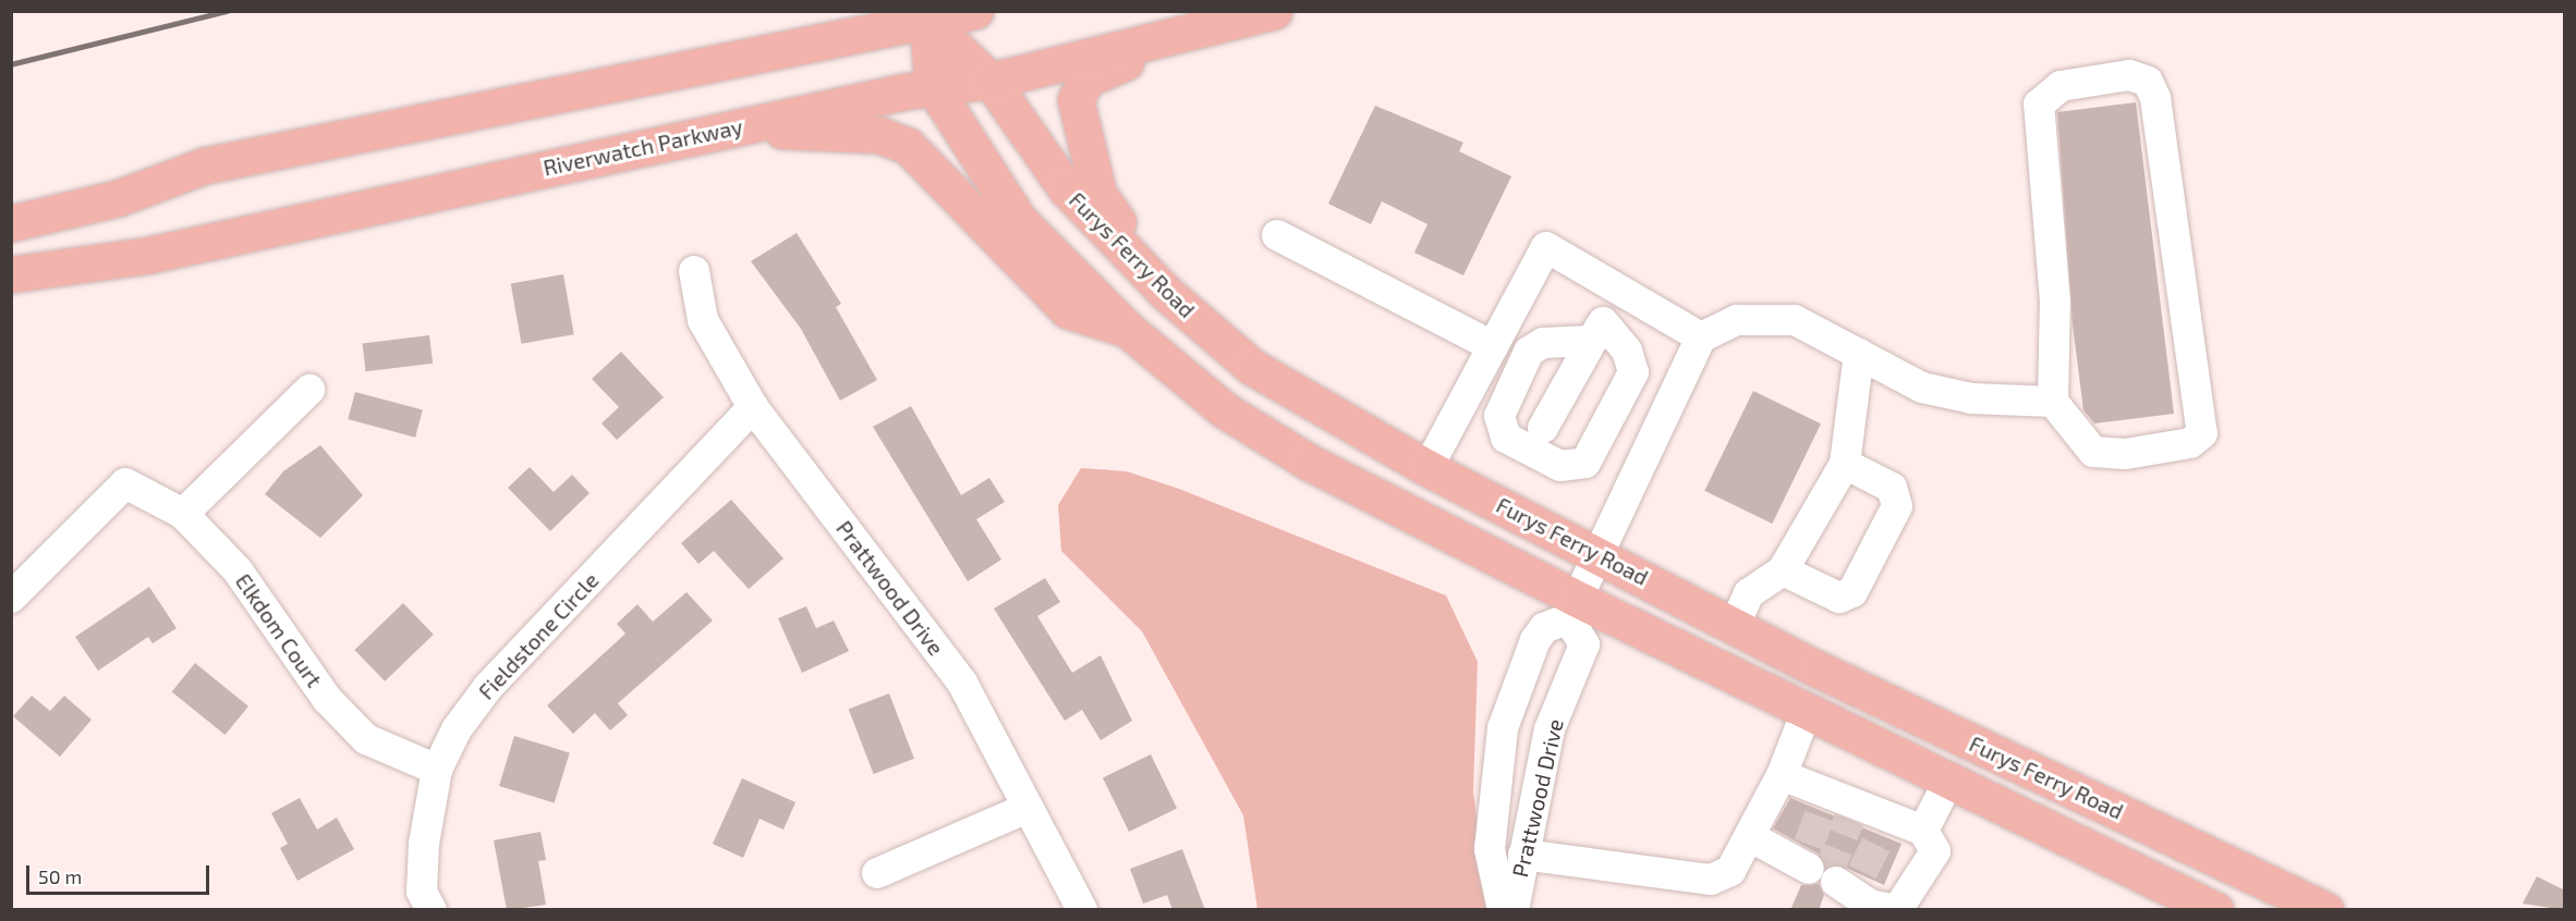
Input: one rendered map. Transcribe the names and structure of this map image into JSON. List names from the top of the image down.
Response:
{
  "streets": {
    "main road": ["Riverwatch Parkway", "Furys Ferry Road"],
    "street": ["Prattwood Drive", "Elkdom Court", "Fieldstone Circle"]
  },
  "crossings": [
    ["Riverwatch Parkway", "Furys Ferry Road"],
    ["Prattwood Drive", "Fieldstone Circle"],
    ["Elkdom Court", "Fieldstone Circle"]
  ],
  "scale_bar": "50 m"
}
